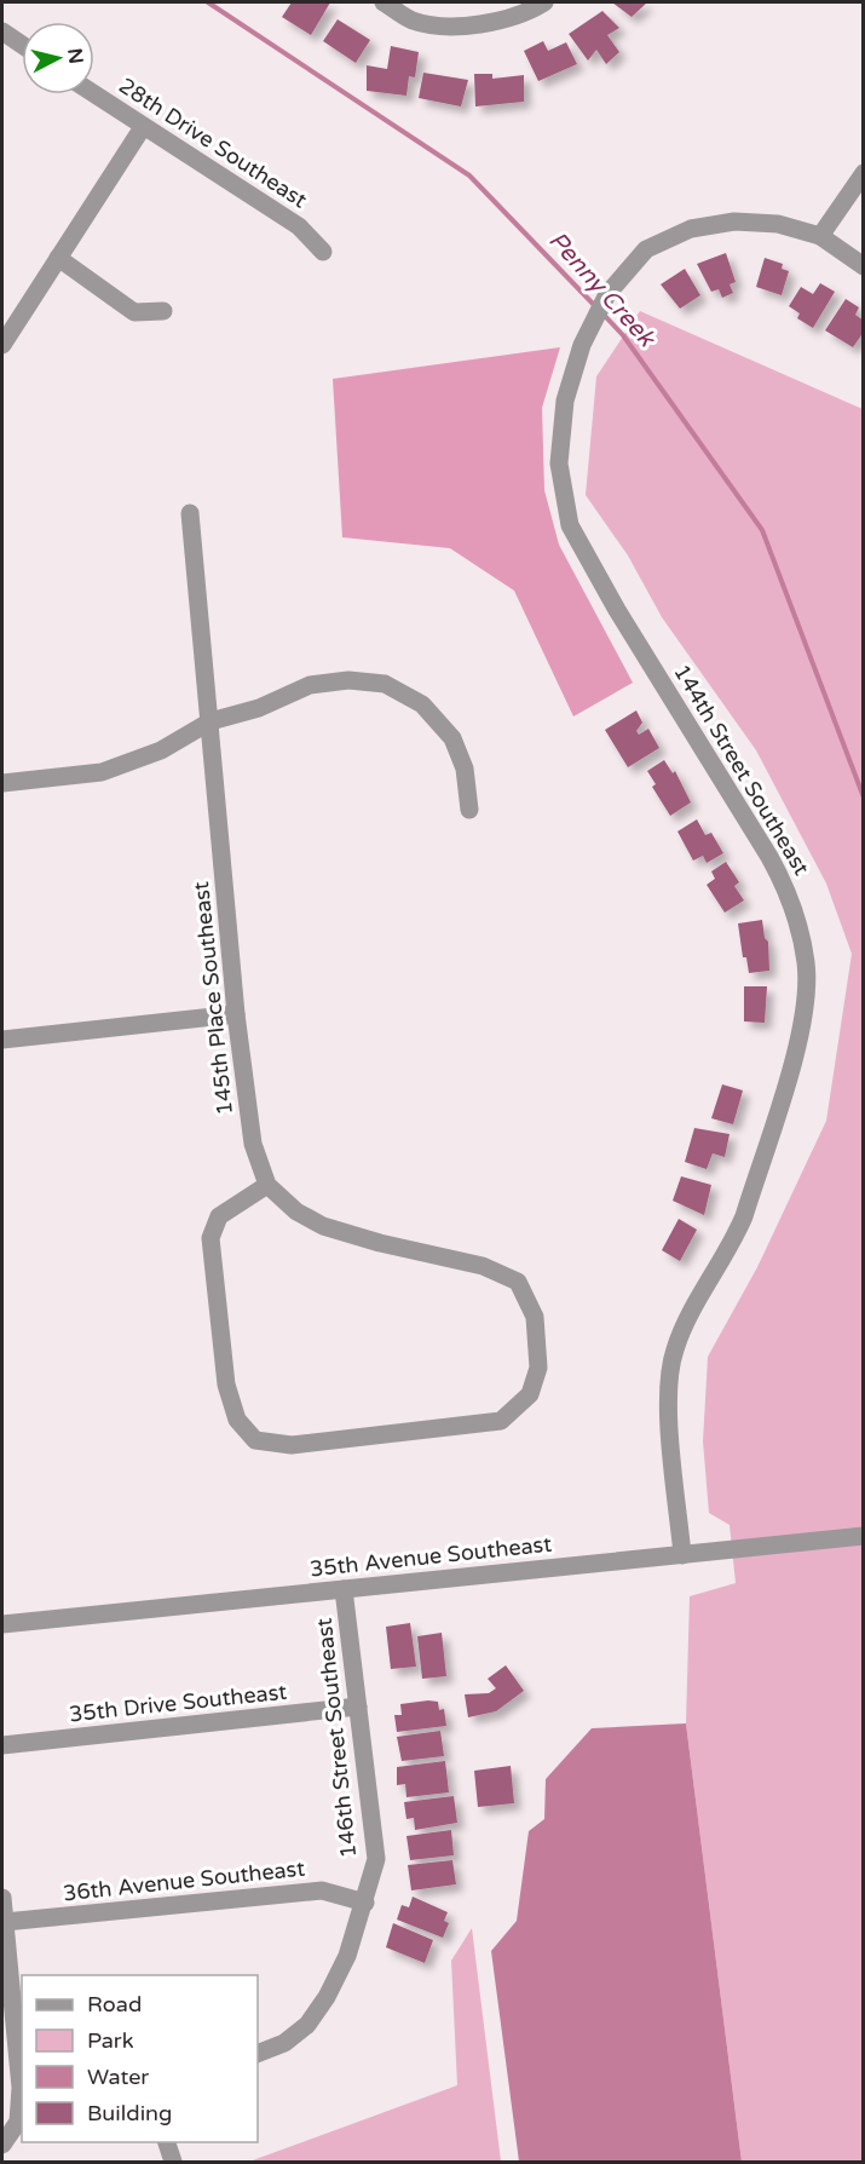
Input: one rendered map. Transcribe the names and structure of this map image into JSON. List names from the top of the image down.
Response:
{
  "streets": {
    "street": [
      "28th Drive Southeast",
      "144th Street Southeast",
      "145th Place Southeast",
      "35th Avenue Southeast",
      "35th Drive Southeast",
      "146th Street Southeast",
      "36th Avenue Southeast"
    ]
  },
  "crossings": [
    ["144th Street Southeast", "35th Avenue Southeast"],
    ["35th Avenue Southeast", "146th Street Southeast"],
    ["35th Drive Southeast", "146th Street Southeast"],
    ["146th Street Southeast", "36th Avenue Southeast"]
  ],
  "water": ["Penny Creek"],
  "legend": [
    "Road",
    "Park",
    "Water",
    "Building"
  ],
  "north": "right"
}
